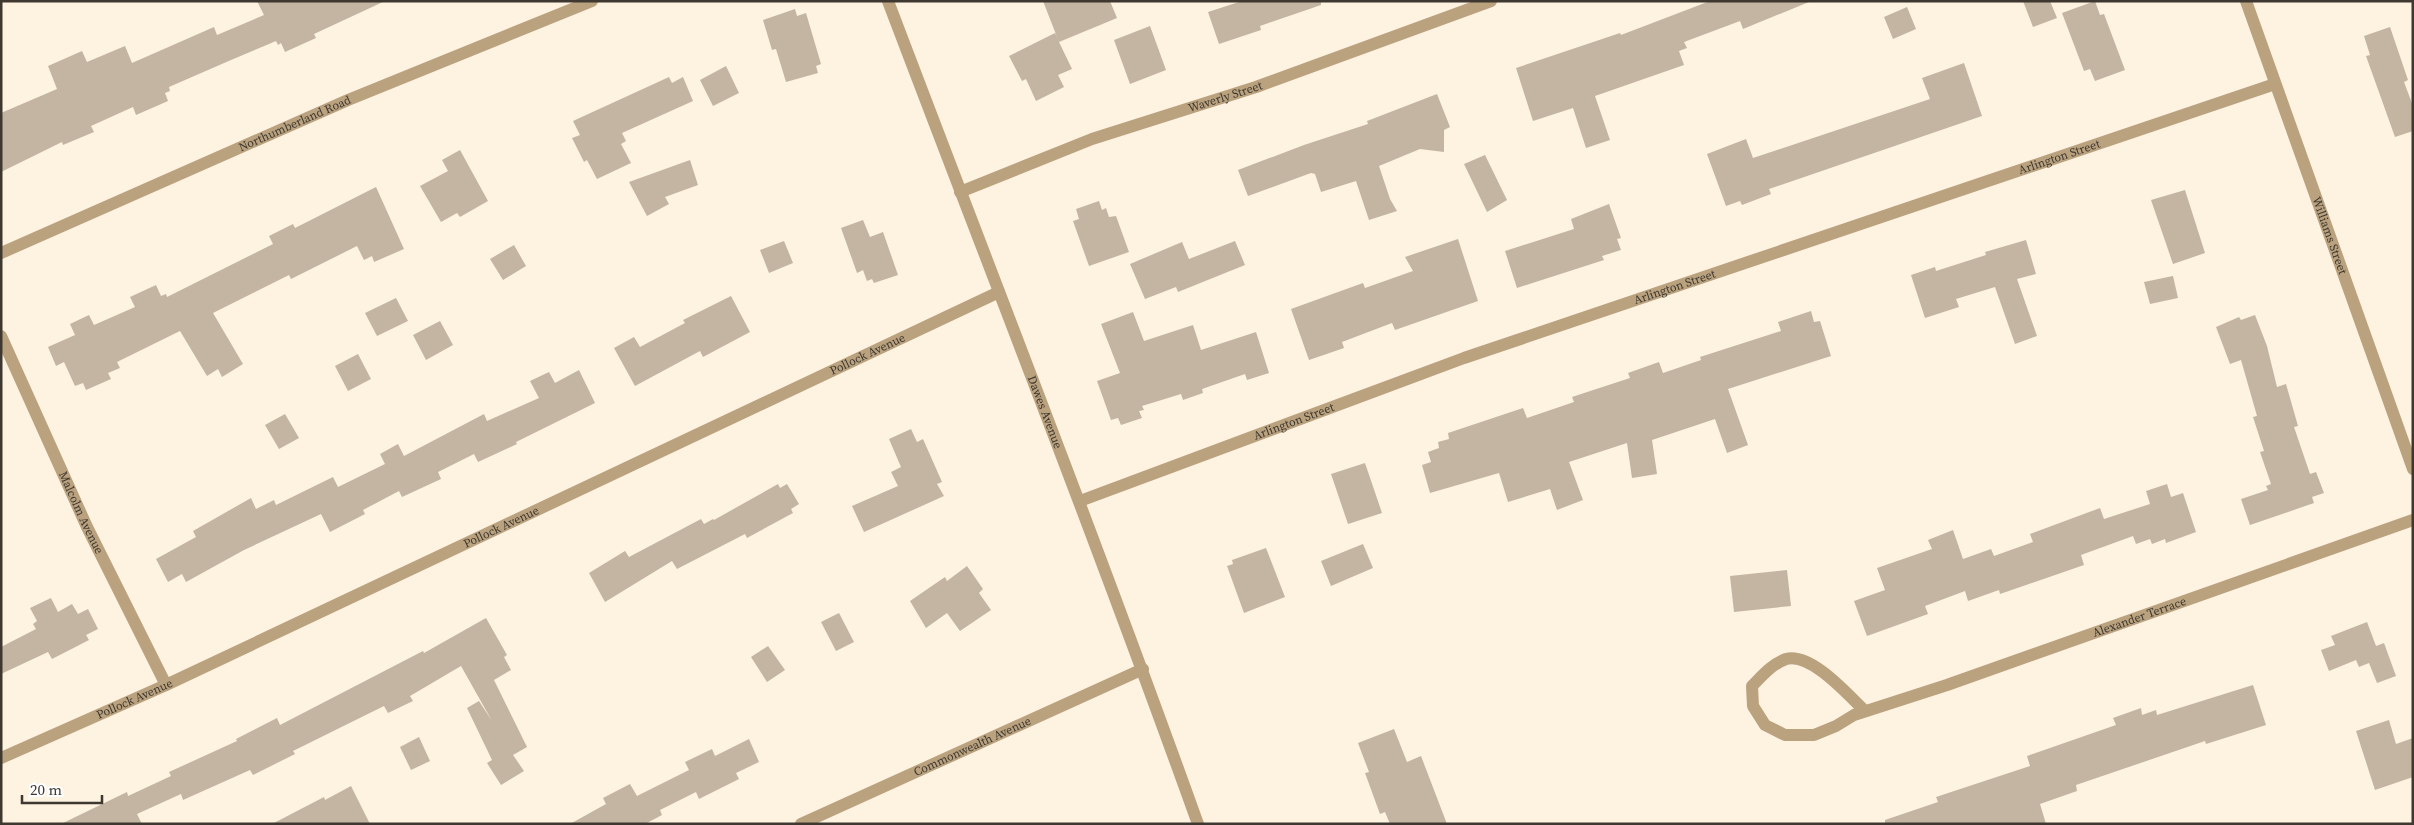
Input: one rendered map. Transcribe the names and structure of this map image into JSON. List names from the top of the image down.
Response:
{
  "streets": {
    "street": [
      "Waverly Street",
      "Northumberland Road",
      "Arlington Street",
      "Williams Street",
      "Pollock Avenue",
      "Dawes Avenue",
      "Malcolm Avenue",
      "Alexander Terrace",
      "Commonwealth Avenue"
    ]
  },
  "crossings": [
    ["Waverly Street", "Dawes Avenue"],
    ["Arlington Street", "Williams Street"],
    ["Arlington Street", "Dawes Avenue"],
    ["Pollock Avenue", "Dawes Avenue"],
    ["Pollock Avenue", "Malcolm Avenue"],
    ["Dawes Avenue", "Commonwealth Avenue"]
  ],
  "scale_bar": "20 m"
}
